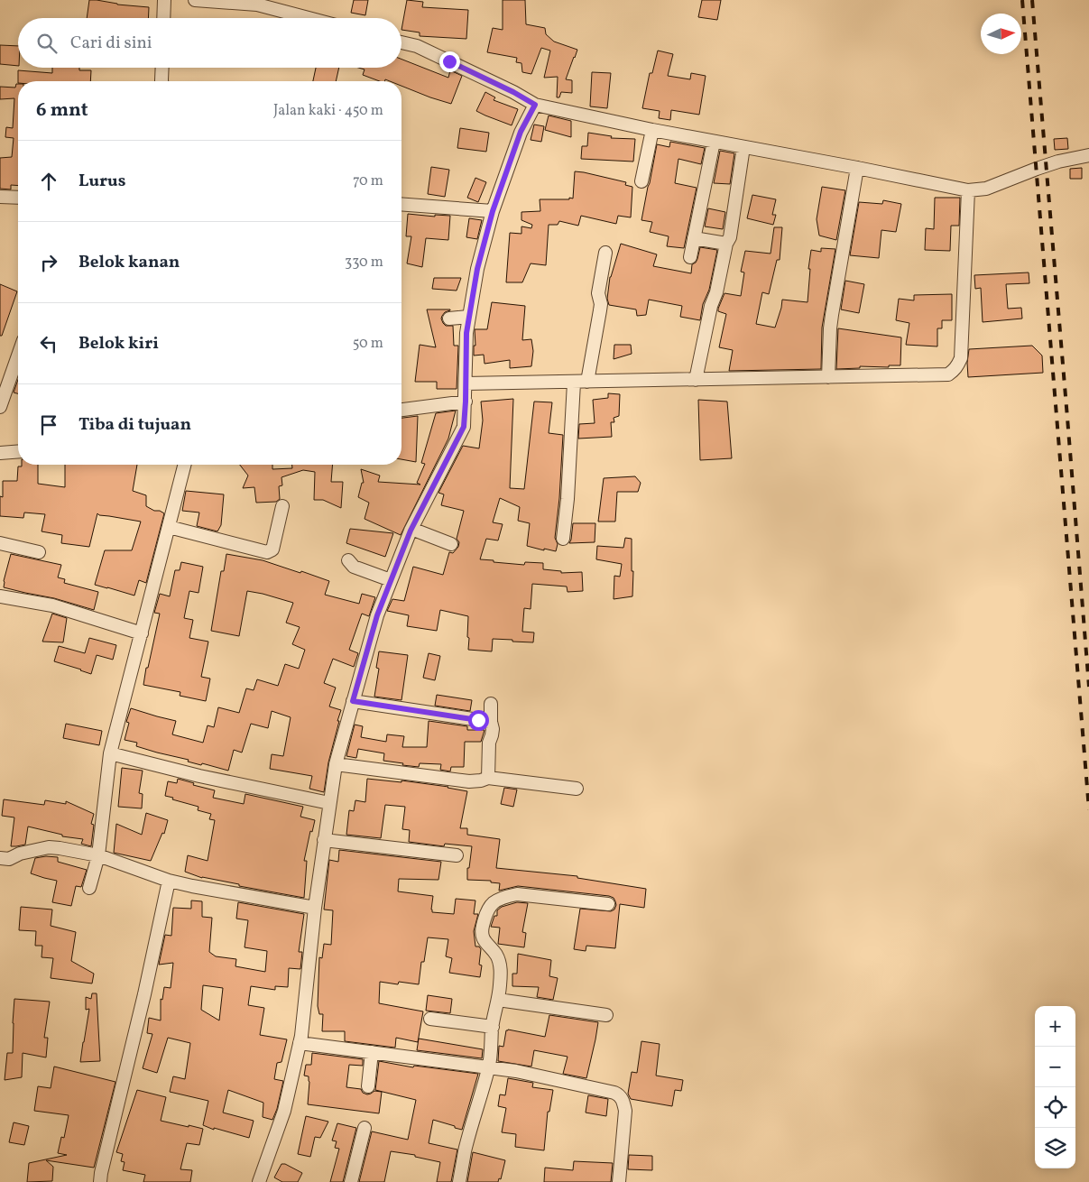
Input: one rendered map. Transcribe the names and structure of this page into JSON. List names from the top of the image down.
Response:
{
  "north": "right",
  "page": {
    "search": "Cari di sini",
    "heading": ["6 mnt", "Jalan kaki · 450 m"],
    "list": [
      ["Lurus", "70 m"],
      ["Belok kanan", "330 m"],
      ["Belok kiri", "50 m"],
      "Tiba di tujuan"
    ],
    "map_buttons": ["+", "−"]
  }
}
